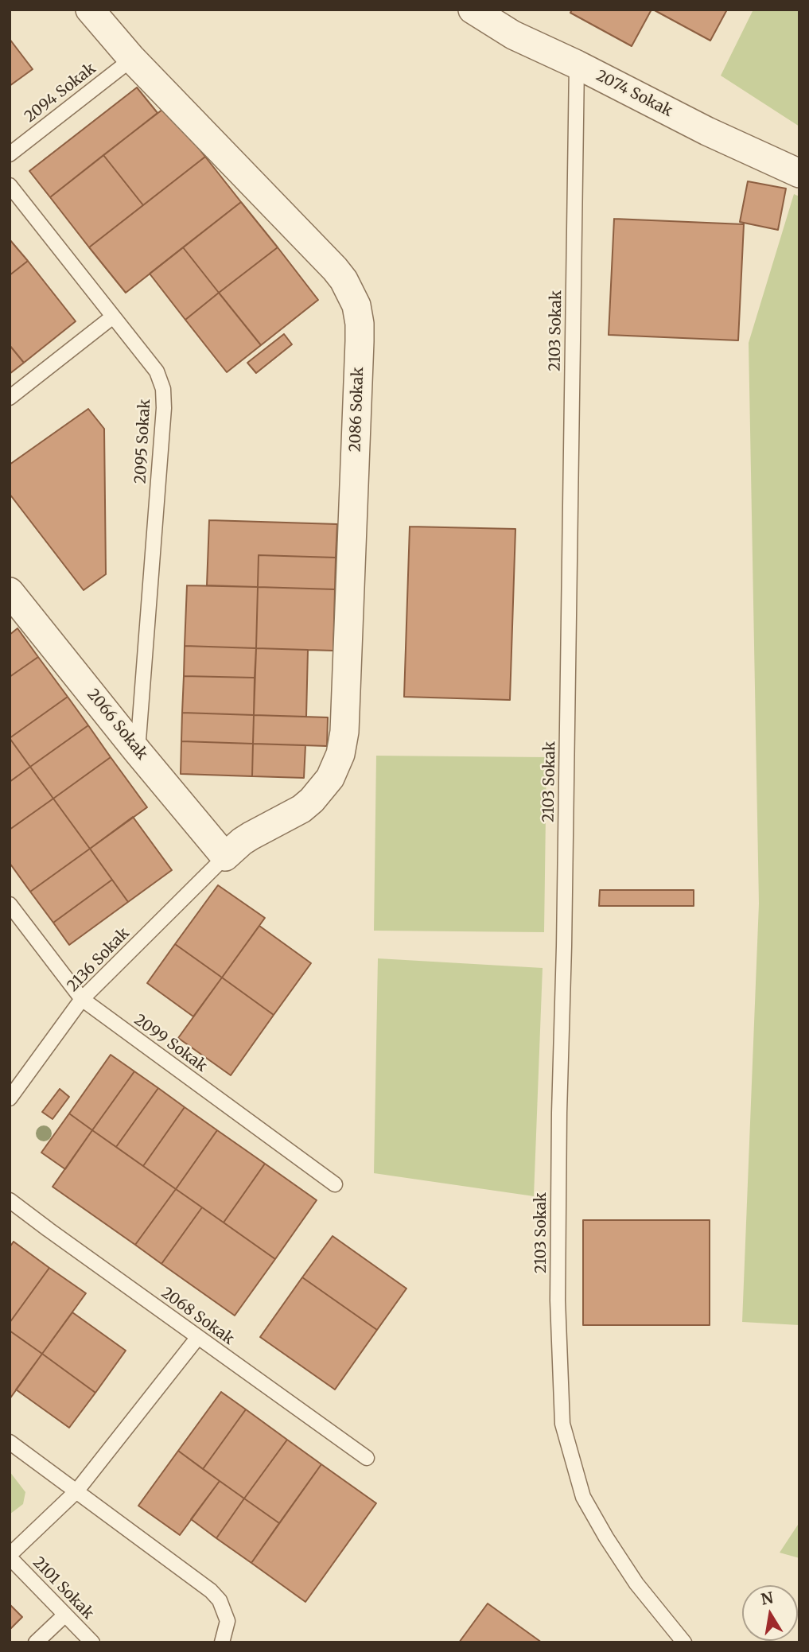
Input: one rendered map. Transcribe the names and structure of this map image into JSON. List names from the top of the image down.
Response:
{
  "streets": {
    "street": ["2074 Sokak", "2086 Sokak", "2066 Sokak"],
    "lane": [
      "2094 Sokak",
      "2103 Sokak",
      "2095 Sokak",
      "2136 Sokak",
      "2099 Sokak",
      "2068 Sokak",
      "2101 Sokak"
    ]
  },
  "crossings": [
    ["2094 Sokak", "2086 Sokak"],
    ["2074 Sokak", "2103 Sokak"],
    ["2086 Sokak", "2066 Sokak"],
    ["2086 Sokak", "2136 Sokak"],
    ["2095 Sokak", "2066 Sokak"],
    ["2066 Sokak", "2136 Sokak"],
    ["2136 Sokak", "2099 Sokak"]
  ],
  "north": "top"
}
